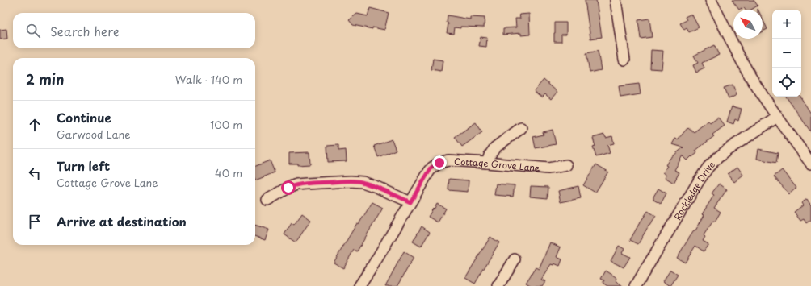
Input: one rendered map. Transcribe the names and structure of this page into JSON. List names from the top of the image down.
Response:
{
  "streets": {
    "street": ["Cottage Grove Lane", "Rockledge Drive"]
  },
  "north": "top left",
  "page": {
    "map_buttons": ["+", "−"],
    "search": "Search here",
    "heading": ["2 min", "Walk · 140 m"],
    "list": [
      ["Continue", "Garwood Lane", "100 m"],
      ["Turn left", "Cottage Grove Lane", "40 m"],
      "Arrive at destination"
    ]
  }
}
